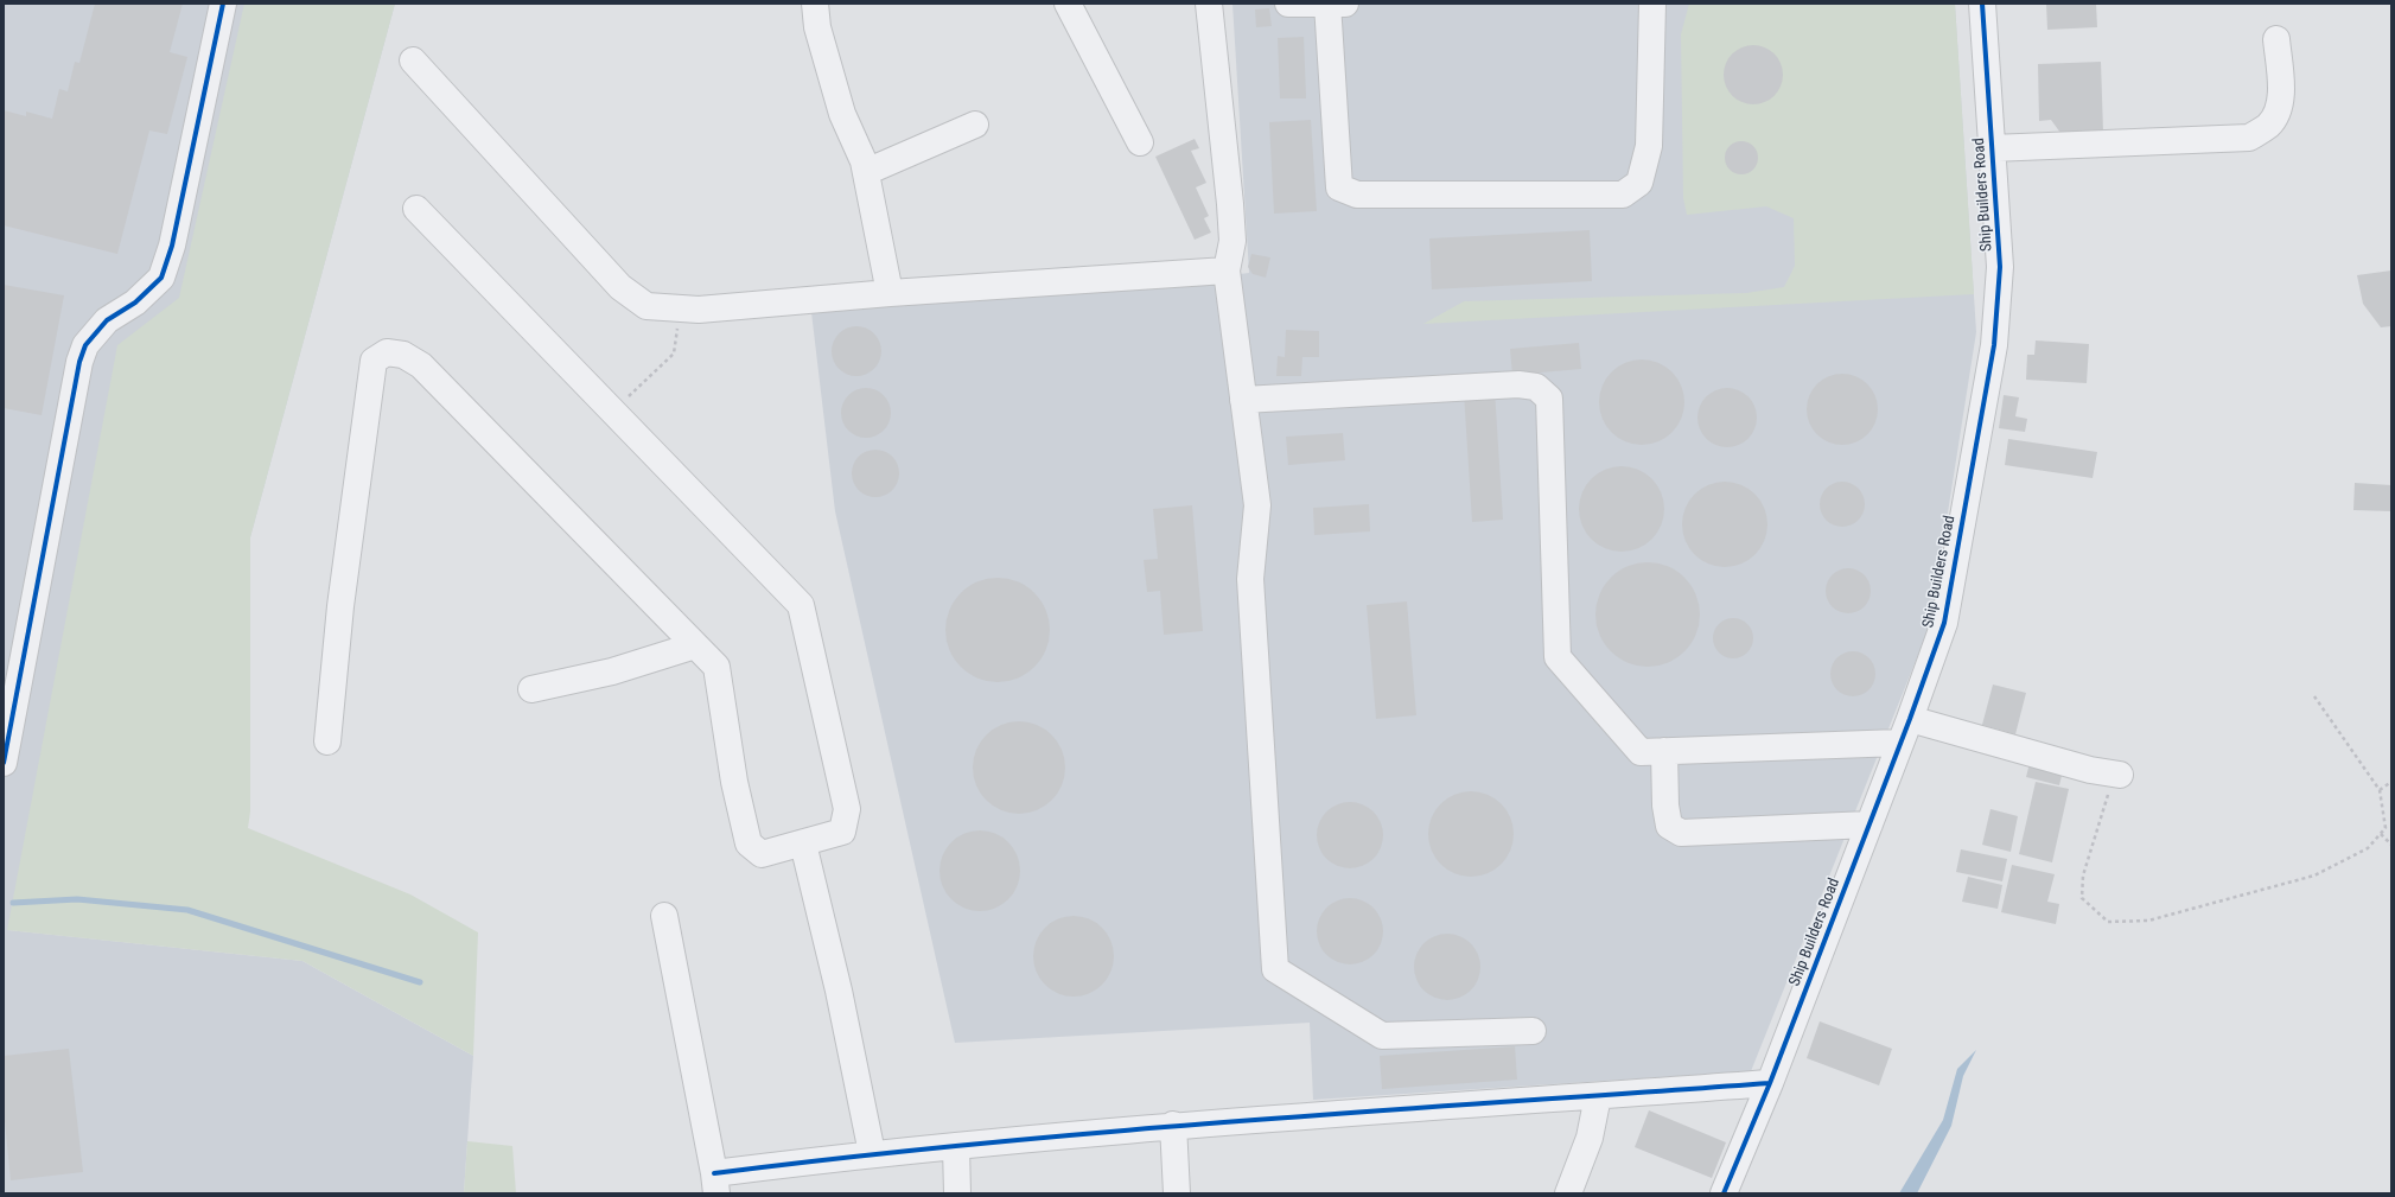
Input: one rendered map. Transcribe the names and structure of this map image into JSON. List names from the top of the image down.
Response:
{
  "streets": {
    "street": ["Ship Builders Road"]
  }
}
